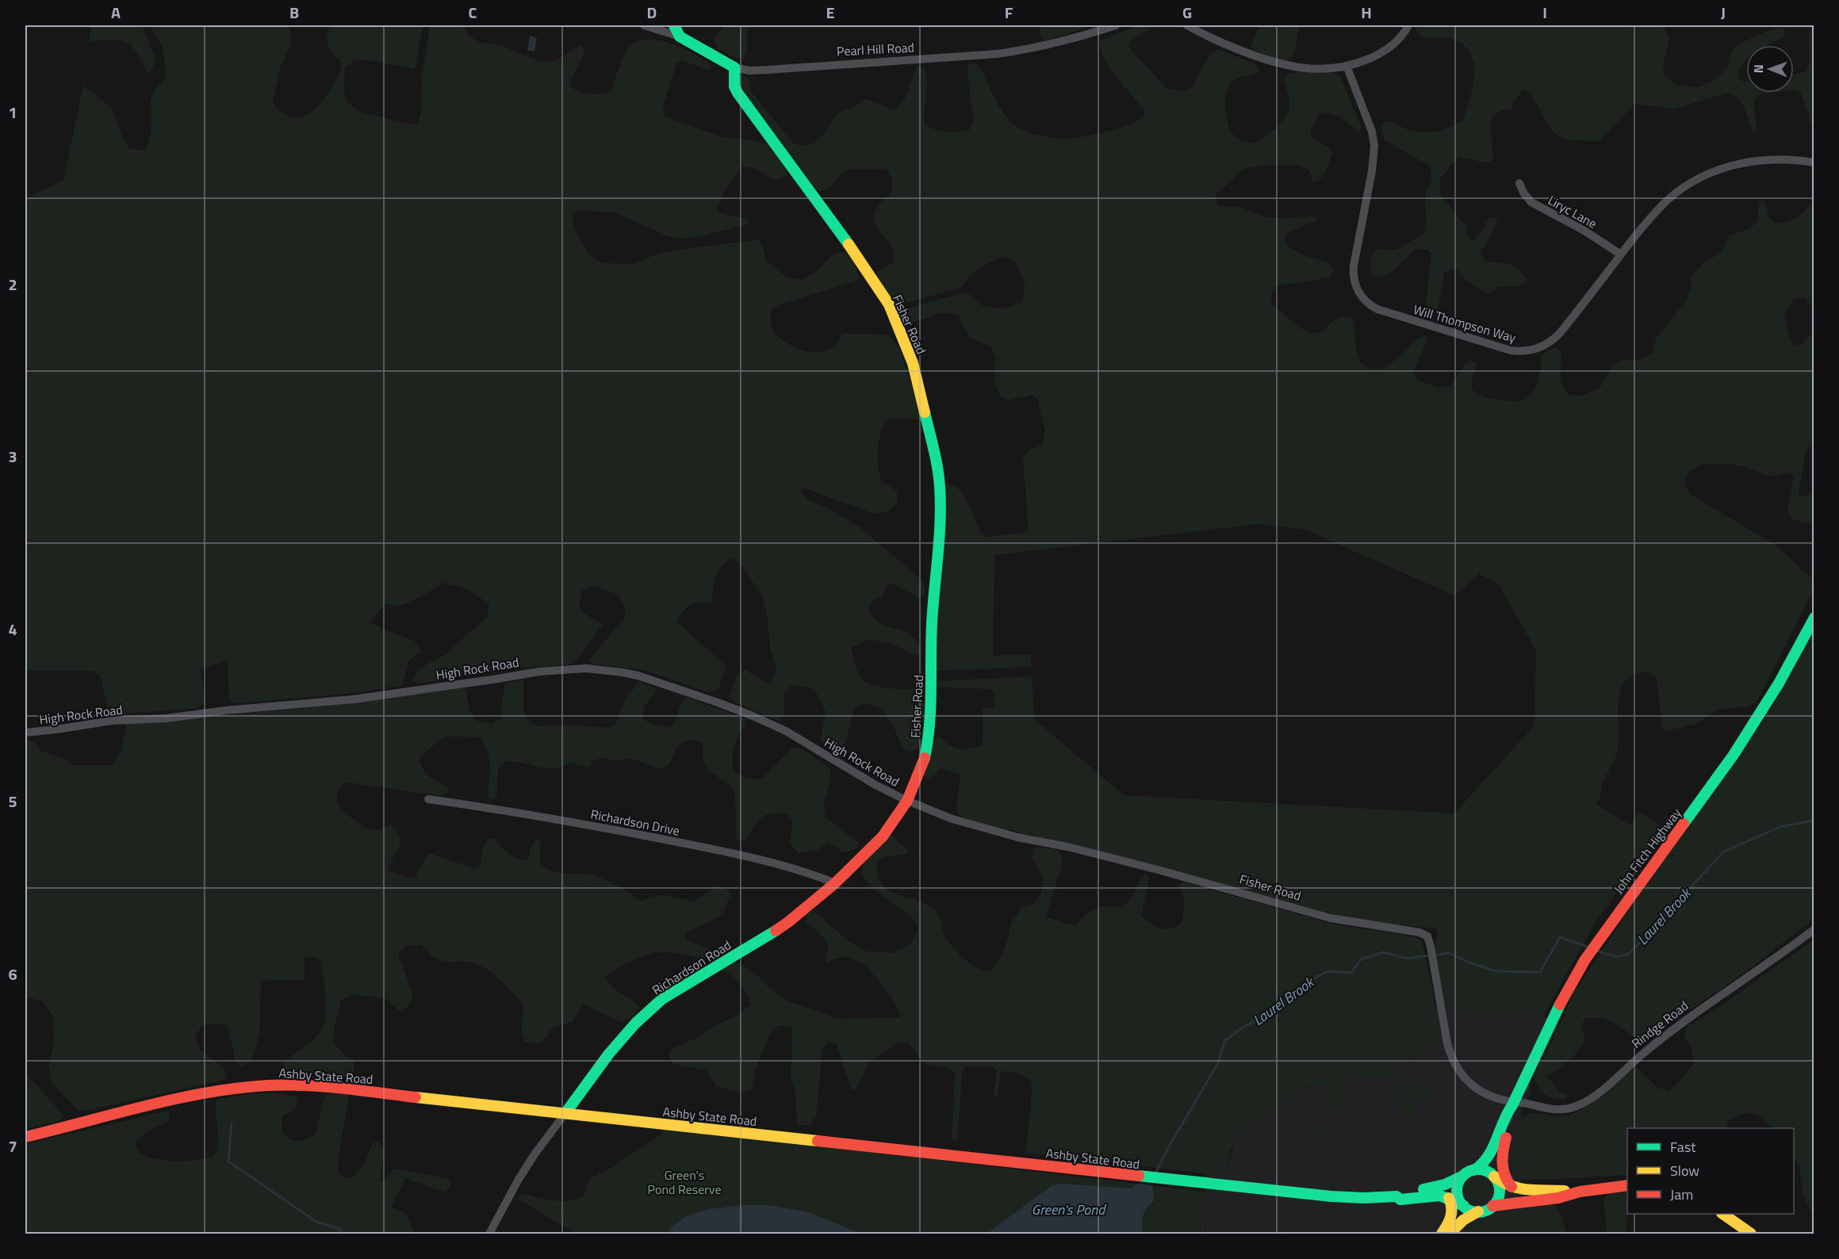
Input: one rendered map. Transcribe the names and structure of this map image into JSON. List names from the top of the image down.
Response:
{
  "streets": {
    "main road": [
      "Pearl Hill Road",
      "Fisher Road",
      "John Fitch Highway",
      "Richardson Road",
      "Ashby State Road"
    ],
    "street": [
      "Liryc Lane",
      "Will Thompson Way",
      "High Rock Road",
      "Richardson Drive",
      "Rindge Road"
    ]
  },
  "crossings": [
    ["Pearl Hill Road", "Fisher Road"],
    ["Liryc Lane", "Will Thompson Way"],
    ["Fisher Road", "High Rock Road"],
    ["Fisher Road", "John Fitch Highway"],
    ["Fisher Road", "Richardson Road"],
    ["Fisher Road", "Rindge Road"],
    ["High Rock Road", "Richardson Road"],
    ["Richardson Drive", "Richardson Road"],
    ["John Fitch Highway", "Rindge Road"],
    ["John Fitch Highway", "Ashby State Road"],
    ["Richardson Road", "Ashby State Road"]
  ],
  "water": ["Laurel Brook", "Green's Pond"],
  "parks": ["Green's Pond Reserve"],
  "legend": ["Fast", "Slow", "Jam"],
  "north": "left",
  "grid": {
    "columns": [
      "A",
      "B",
      "C",
      "D",
      "E",
      "F",
      "G",
      "H",
      "I",
      "J"
    ],
    "rows": [
      "1",
      "2",
      "3",
      "4",
      "5",
      "6",
      "7"
    ]
  }
}
